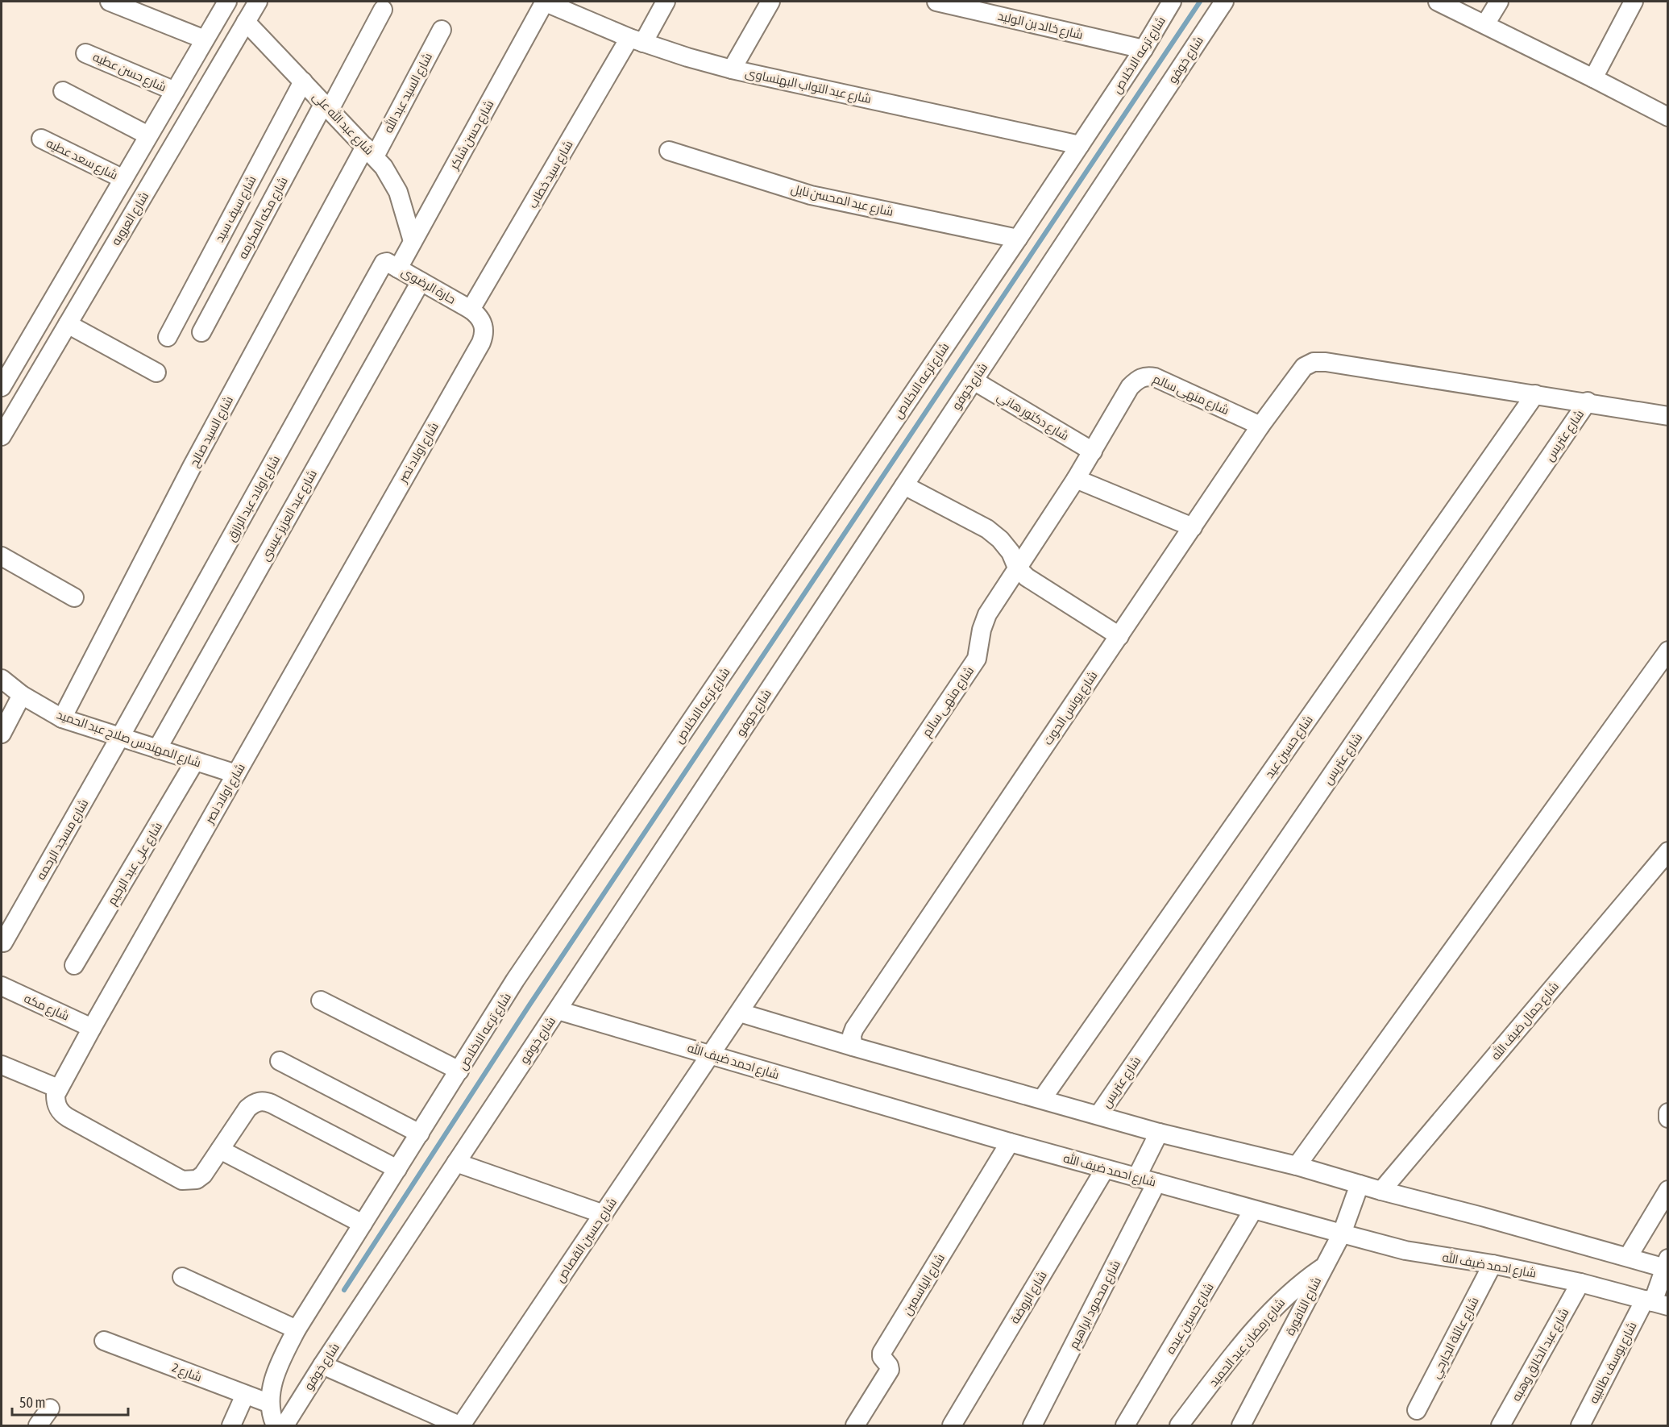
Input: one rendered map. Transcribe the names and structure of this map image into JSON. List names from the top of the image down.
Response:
{
  "streets": {
    "street": [
      "شارع خالد بن الوليد",
      "شارع ترعه الاخلاص",
      "شارع خوفو",
      "شارع حسن عطيه",
      "شارع عبد التواب البهنساوى",
      "شارع السيد عبد الله",
      "شارع عبد الله على",
      "شارع حسن شاكر",
      "شارع سعد عطيه",
      "شارع سيد خطاب",
      "شارع عبد المحسن نايل",
      "شارع سيف سيد",
      "شارع مكه المكرمه",
      "شارع العروبه",
      "حارة الرضوى",
      "شارع منهى سالم",
      "شارع دكتور هاني",
      "شارع السيد صالح",
      "شارع عتريس",
      "شارع اولاد نصر",
      "شارع اولاد عبد الرازق",
      "شارع عبد العزيز عيسى",
      "شارع يونس الحوت",
      "شارع المهندس صلاح عبد الحميد",
      "شارع حسين عيد",
      "شارع مسجد الرحمه",
      "شارع على عبد الرحيم",
      "شارع مكه",
      "شارع جمال ضيف الله",
      "شارع احمد ضيف الله",
      "شارع حسين القصاص",
      "شارع الياسمين",
      "شارع الروضة",
      "شارع محمود ابراهيم",
      "شارع النافورة",
      "شارع حسين عبده",
      "شارع عائلة الجارحي",
      "شارع رمضان عبد الحميد",
      "شارع عبد الخالق وهبه",
      "شارع يوسف طالبيه",
      "شارع 2"
    ]
  },
  "crossings": [
    ["شارع خالد بن الوليد", "شارع ترعه الاخلاص"],
    ["شارع ترعه الاخلاص", "شارع عبد التواب البهنساوى"],
    ["شارع ترعه الاخلاص", "شارع عبد المحسن نايل"],
    ["شارع ترعه الاخلاص", "شارع 2"],
    ["شارع خوفو", "شارع دكتور هاني"],
    ["شارع خوفو", "شارع احمد ضيف الله"],
    ["شارع عبد التواب البهنساوى", "شارع حسن شاكر"],
    ["شارع عبد التواب البهنساوى", "شارع سيد خطاب"],
    ["شارع السيد عبد الله", "شارع عبد الله على"],
    ["شارع السيد عبد الله", "شارع السيد صالح"],
    ["شارع عبد الله على", "شارع حسن شاكر"],
    ["شارع عبد الله على", "شارع سيف سيد"],
    ["شارع عبد الله على", "شارع مكه المكرمه"],
    ["شارع عبد الله على", "شارع العروبه"],
    ["شارع عبد الله على", "شارع السيد صالح"],
    ["شارع حسن شاكر", "حارة الرضوى"],
    ["شارع حسن شاكر", "شارع اولاد عبد الرازق"],
    ["شارع سيد خطاب", "حارة الرضوى"],
    ["شارع سيد خطاب", "شارع اولاد نصر"],
    ["حارة الرضوى", "شارع اولاد نصر"],
    ["حارة الرضوى", "شارع اولاد عبد الرازق"],
    ["حارة الرضوى", "شارع عبد العزيز عيسى"],
    ["شارع منهى سالم", "شارع دكتور هاني"],
    ["شارع منهى سالم", "شارع يونس الحوت"],
    ["شارع منهى سالم", "شارع احمد ضيف الله"],
    ["شارع منهى سالم", "شارع حسين القصاص"],
    ["شارع السيد صالح", "شارع المهندس صلاح عبد الحميد"],
    ["شارع اولاد نصر", "شارع المهندس صلاح عبد الحميد"],
    ["شارع اولاد نصر", "شارع مكه"],
    ["شارع اولاد عبد الرازق", "شارع المهندس صلاح عبد الحميد"],
    ["شارع اولاد عبد الرازق", "شارع مسجد الرحمه"],
    ["شارع عبد العزيز عيسى", "شارع المهندس صلاح عبد الحميد"],
    ["شارع يونس الحوت", "شارع حسين عيد"],
    ["شارع المهندس صلاح عبد الحميد", "شارع مسجد الرحمه"],
    ["شارع المهندس صلاح عبد الحميد", "شارع على عبد الرحيم"],
    ["شارع احمد ضيف الله", "شارع حسين القصاص"],
    ["شارع احمد ضيف الله", "شارع الياسمين"],
    ["شارع احمد ضيف الله", "شارع الروضة"],
    ["شارع احمد ضيف الله", "شارع محمود ابراهيم"],
    ["شارع احمد ضيف الله", "شارع النافورة"],
    ["شارع احمد ضيف الله", "شارع حسين عبده"],
    ["شارع احمد ضيف الله", "شارع عائلة الجارحي"],
    ["شارع احمد ضيف الله", "شارع عبد الخالق وهبه"],
    ["شارع احمد ضيف الله", "شارع يوسف طالبيه"],
    ["شارع النافورة", "شارع رمضان عبد الحميد"]
  ],
  "scale_bar": "50 m"
}
